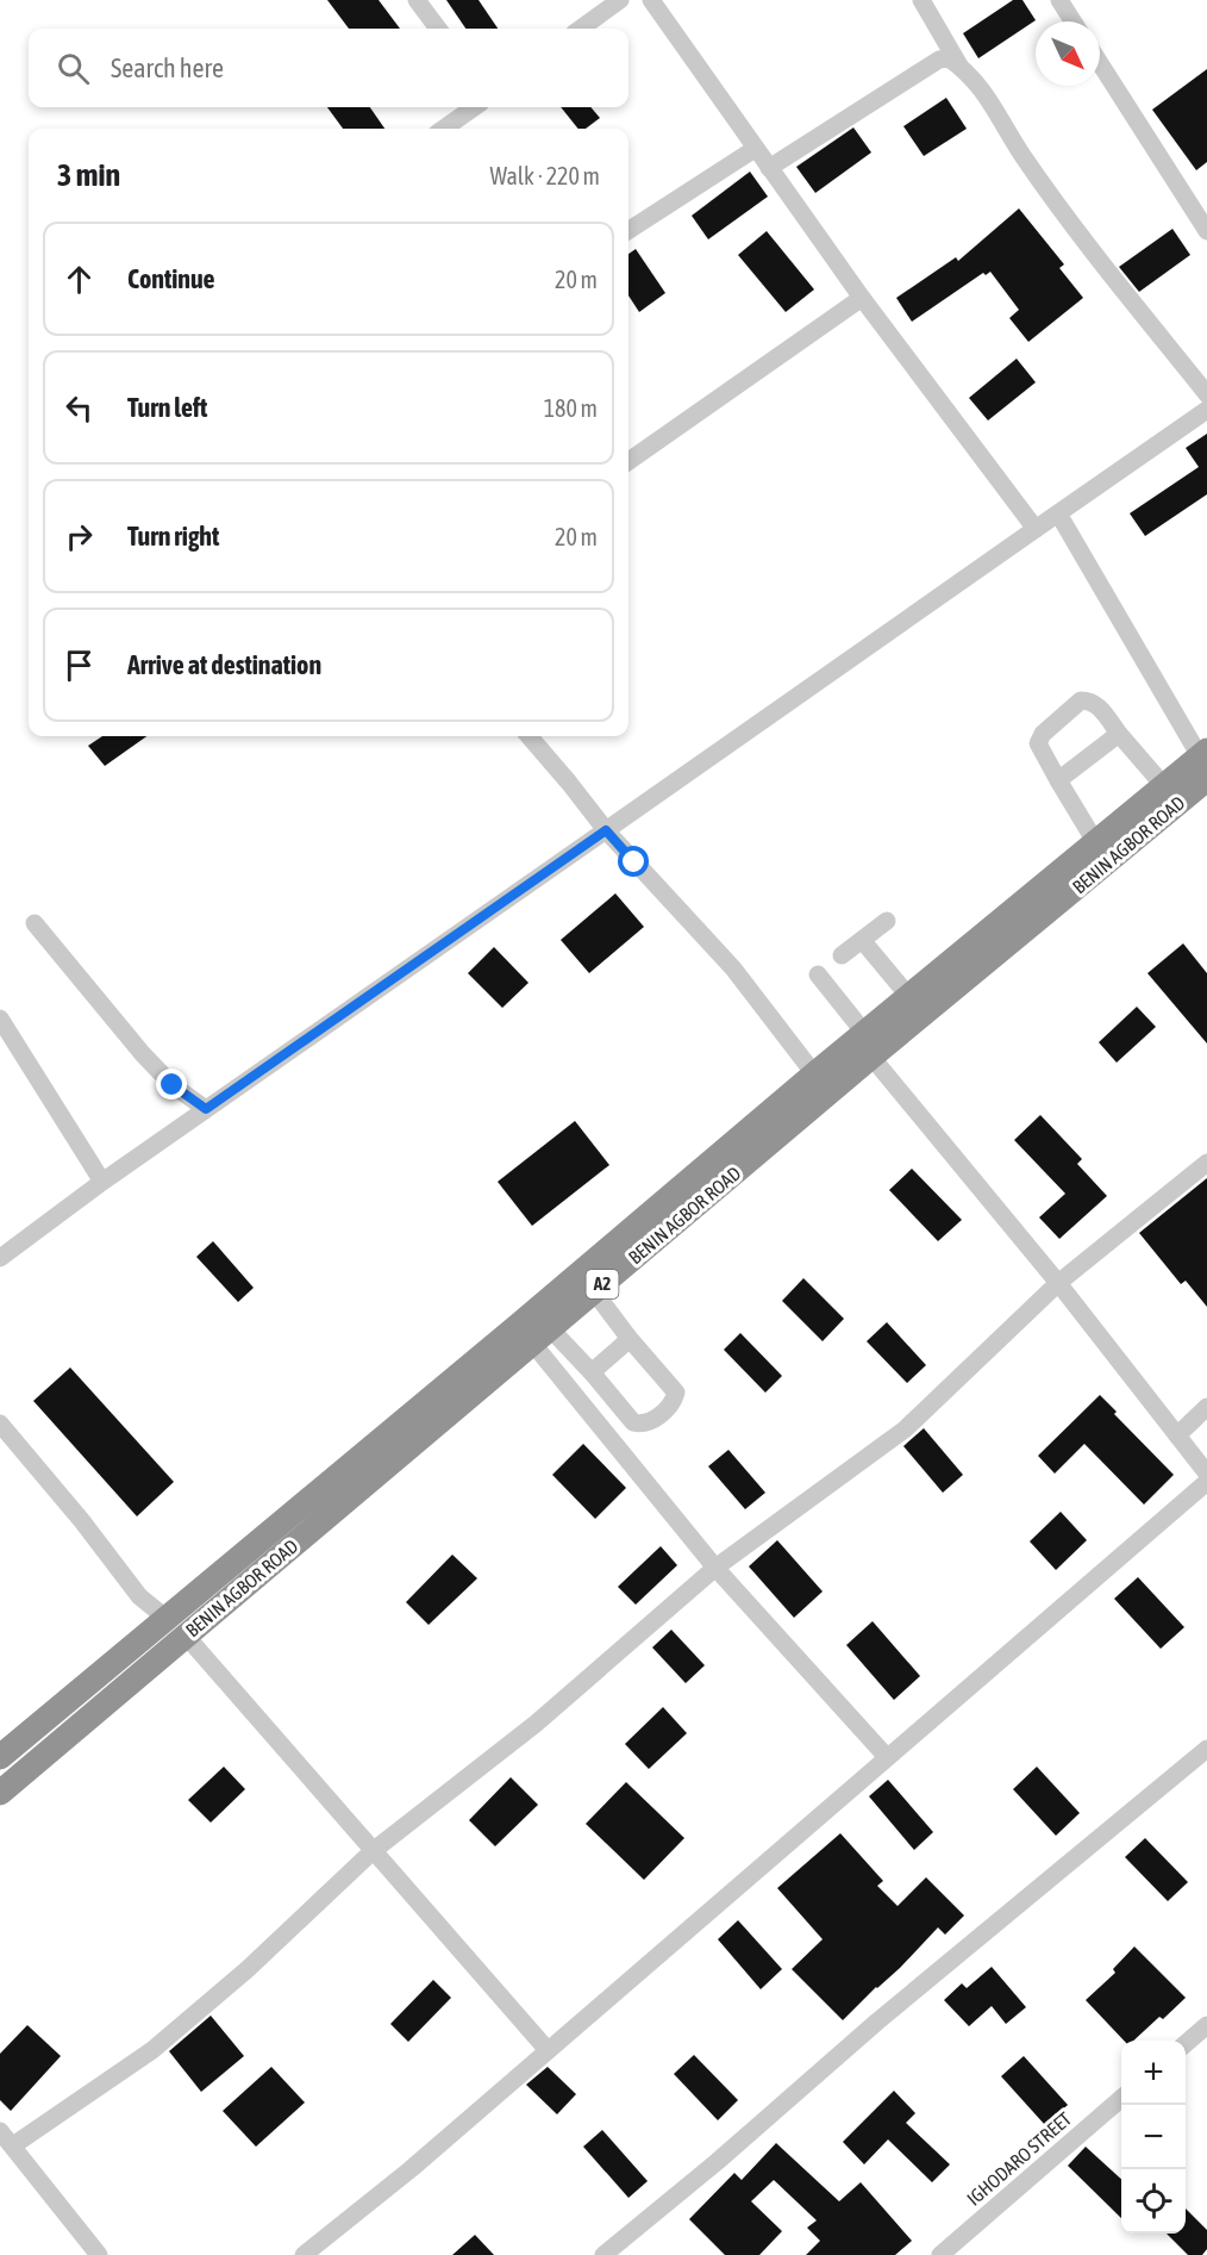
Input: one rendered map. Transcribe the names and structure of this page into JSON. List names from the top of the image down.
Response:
{
  "streets": {
    "highway": ["BENIN AGBOR ROAD", "A2"],
    "street": ["IGHODARO STREET"]
  },
  "north": "bottom right",
  "page": {
    "search": "Search here",
    "heading": ["3 min", "Walk · 220 m"],
    "list": [
      ["Continue", "20 m"],
      ["Turn left", "180 m"],
      ["Turn right", "20 m"],
      "Arrive at destination"
    ],
    "map_buttons": ["+", "−"]
  }
}
